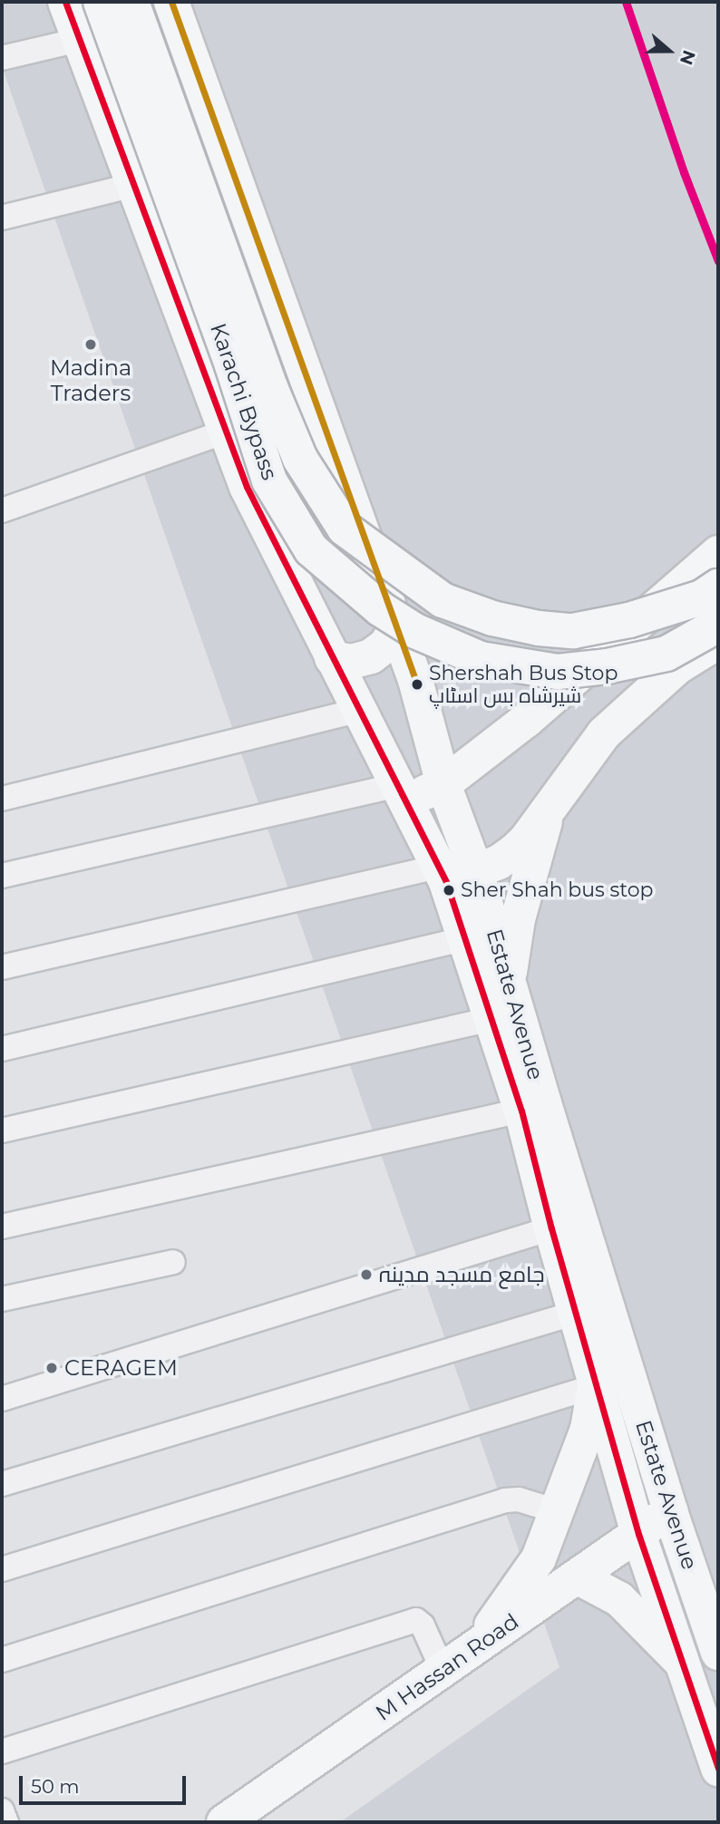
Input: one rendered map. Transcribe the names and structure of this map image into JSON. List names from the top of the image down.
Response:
{
  "streets": {
    "main road": ["Karachi Bypass", "Estate Avenue", "M Hassan Road"]
  },
  "crossings": [
    ["Estate Avenue", "M Hassan Road"]
  ],
  "places": [
    "Madina Traders",
    "Shershah Bus Stop شیرشاہ بس اسٹاپ",
    "Sher Shah bus stop",
    "جامع مسجد مدینہ",
    "CERAGEM"
  ],
  "scale_bar": "50 m",
  "north": "right"
}
